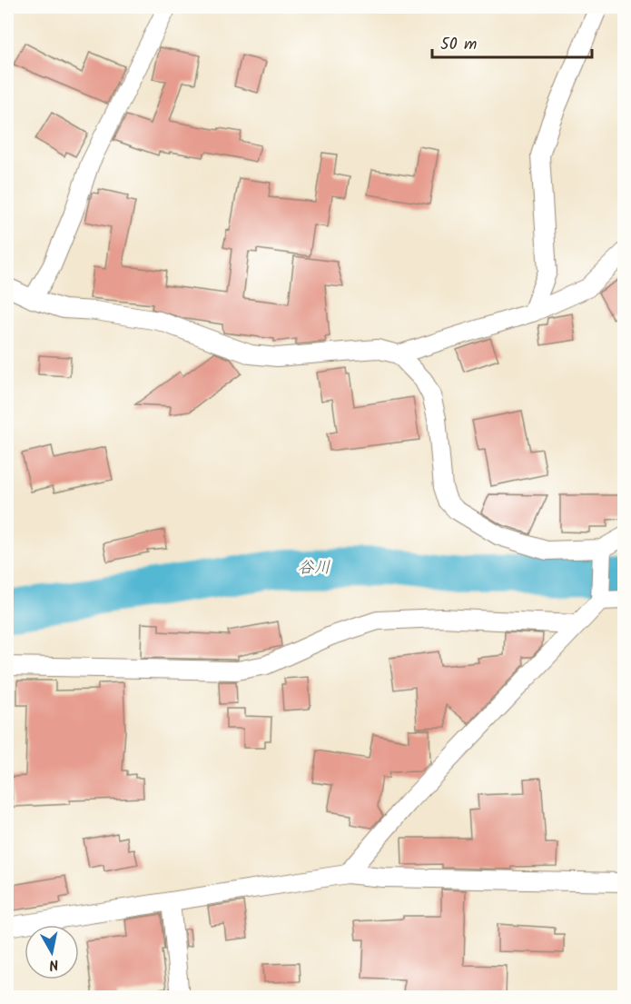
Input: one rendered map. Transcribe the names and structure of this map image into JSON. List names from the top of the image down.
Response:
{
  "water": ["谷川"],
  "scale_bar": "50 m",
  "north": "bottom"
}
